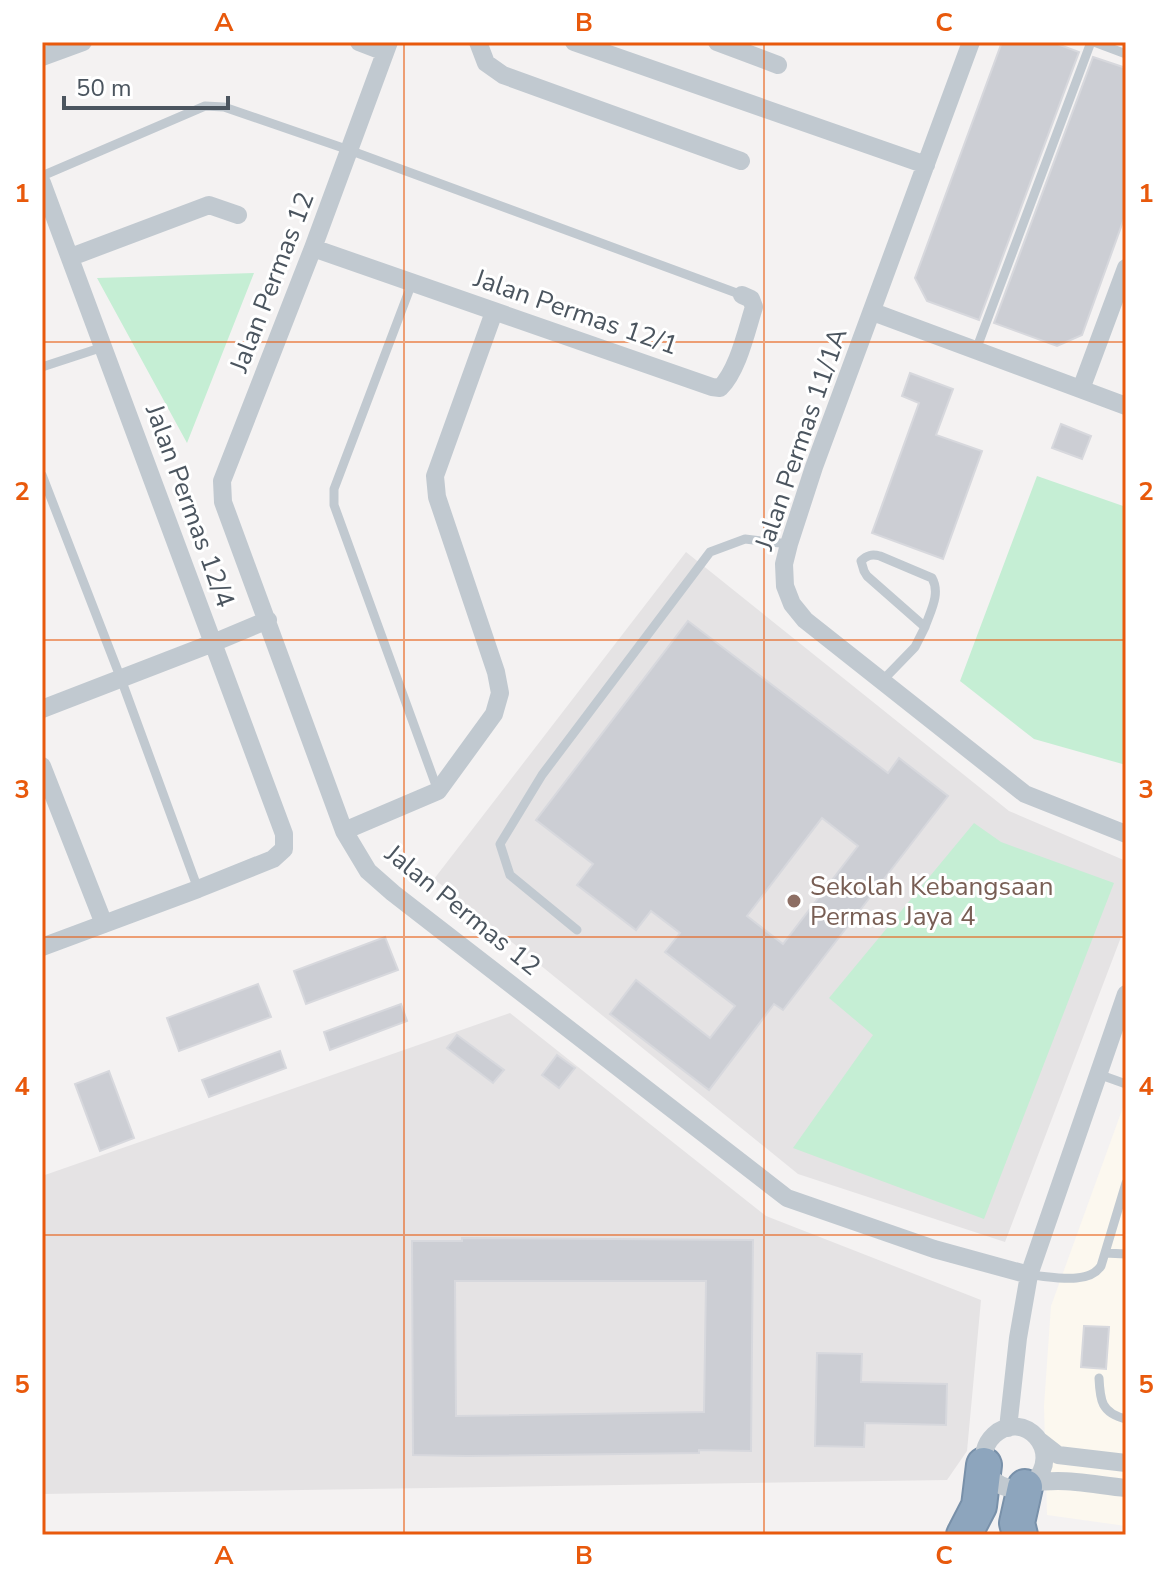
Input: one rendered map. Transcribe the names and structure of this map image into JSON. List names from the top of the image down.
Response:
{
  "streets": {
    "street": [
      "Jalan Permas 12",
      "Jalan Permas 12/1",
      "Jalan Permas 11/1A",
      "Jalan Permas 12/4"
    ]
  },
  "crossings": [
    ["Jalan Permas 12", "Jalan Permas 12/1"]
  ],
  "places": ["Sekolah Kebangsaan Permas Jaya 4"],
  "scale_bar": "50 m",
  "grid": {
    "columns": ["A", "B", "C"],
    "rows": [
      "1",
      "2",
      "3",
      "4",
      "5"
    ]
  }
}
